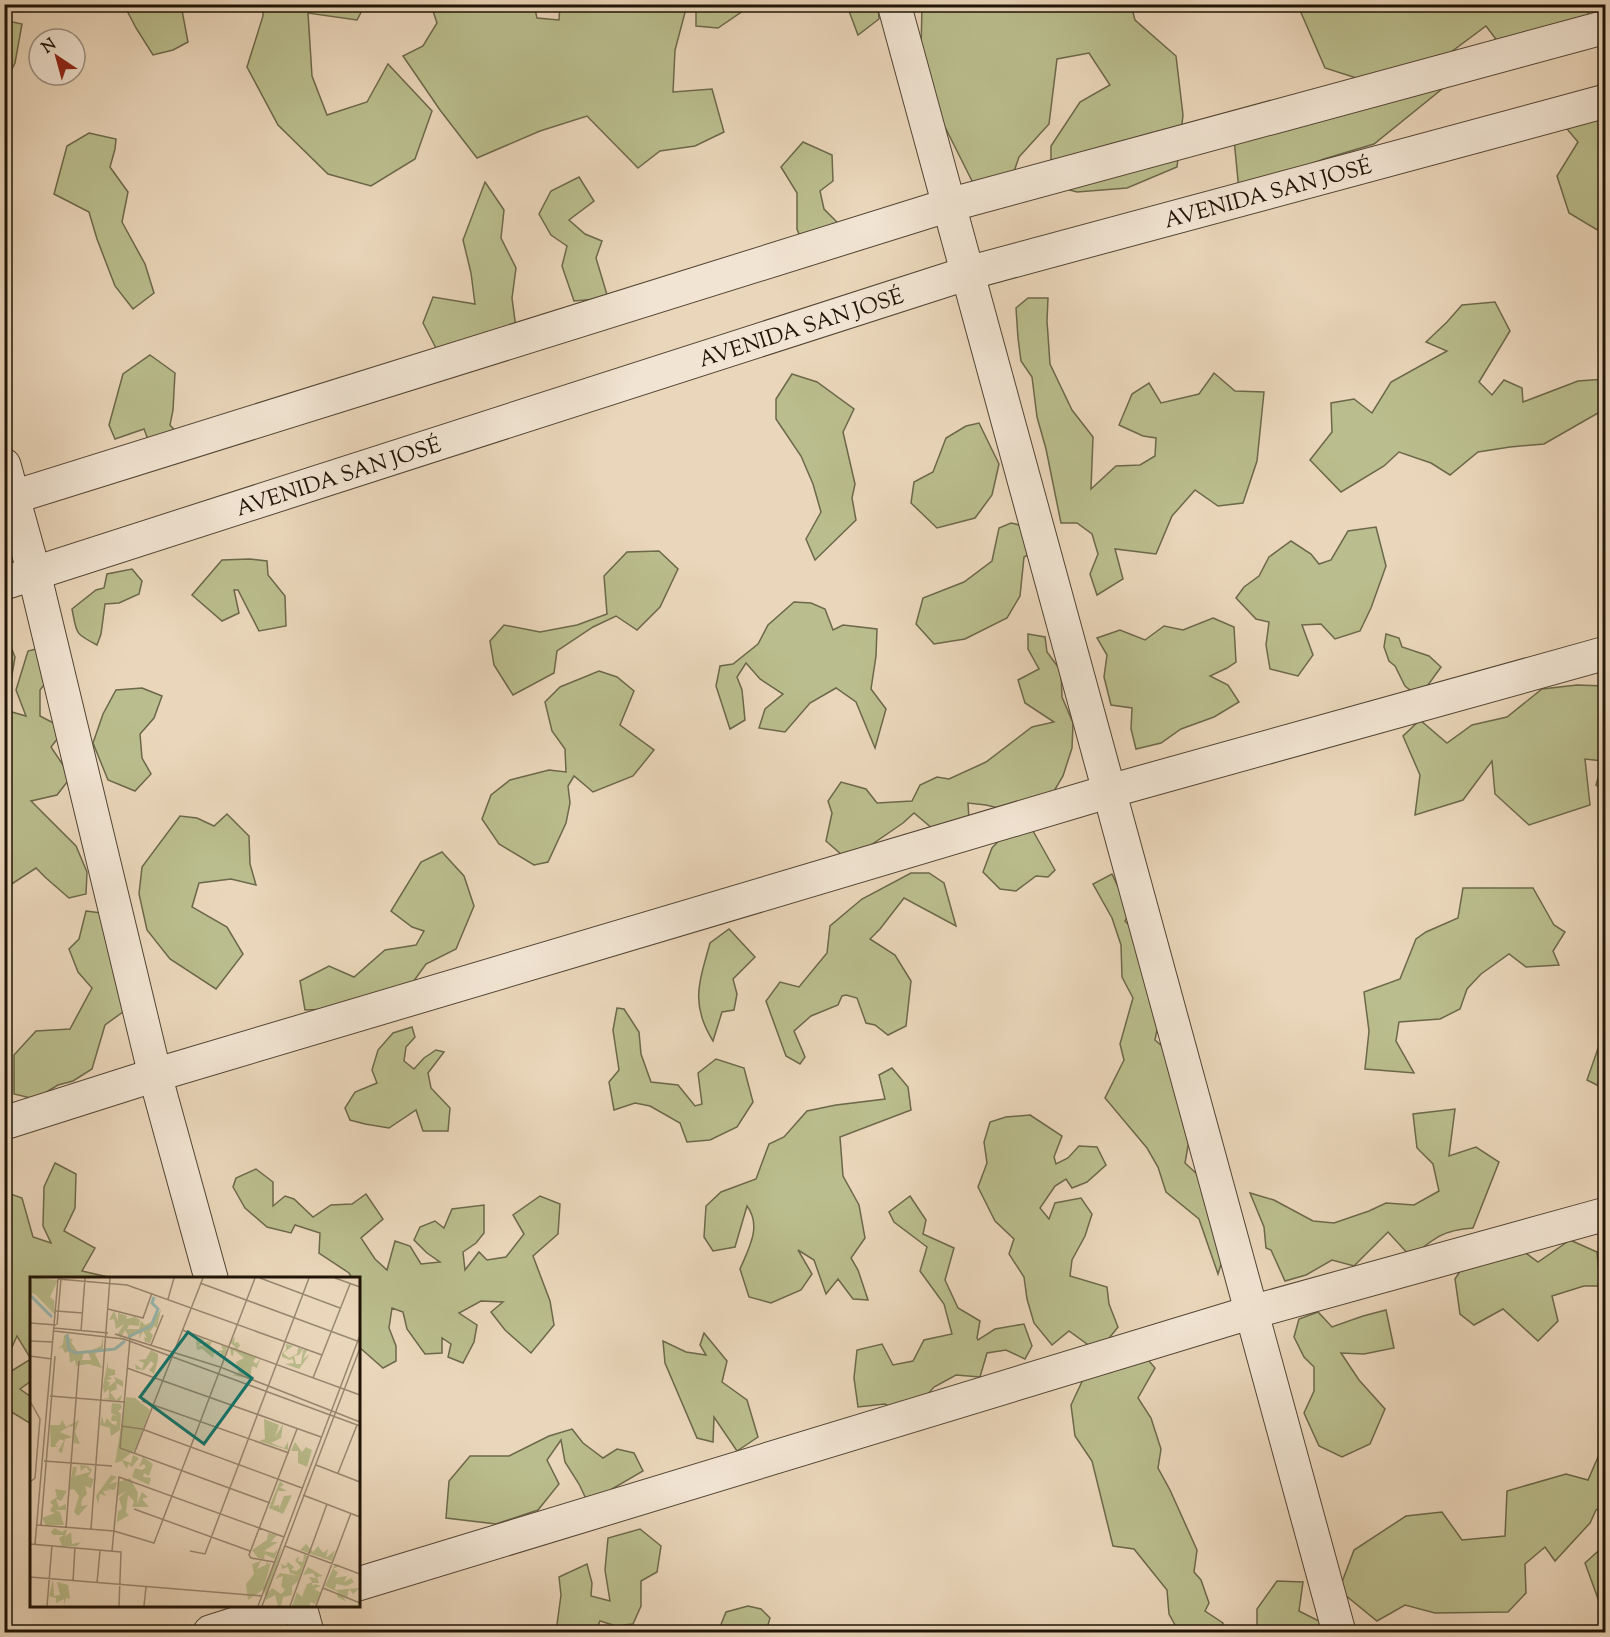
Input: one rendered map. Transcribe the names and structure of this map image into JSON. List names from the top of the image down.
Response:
{
  "streets": {
    "street": ["AVENIDA SAN JOSÉ"]
  },
  "north": "top left"
}
